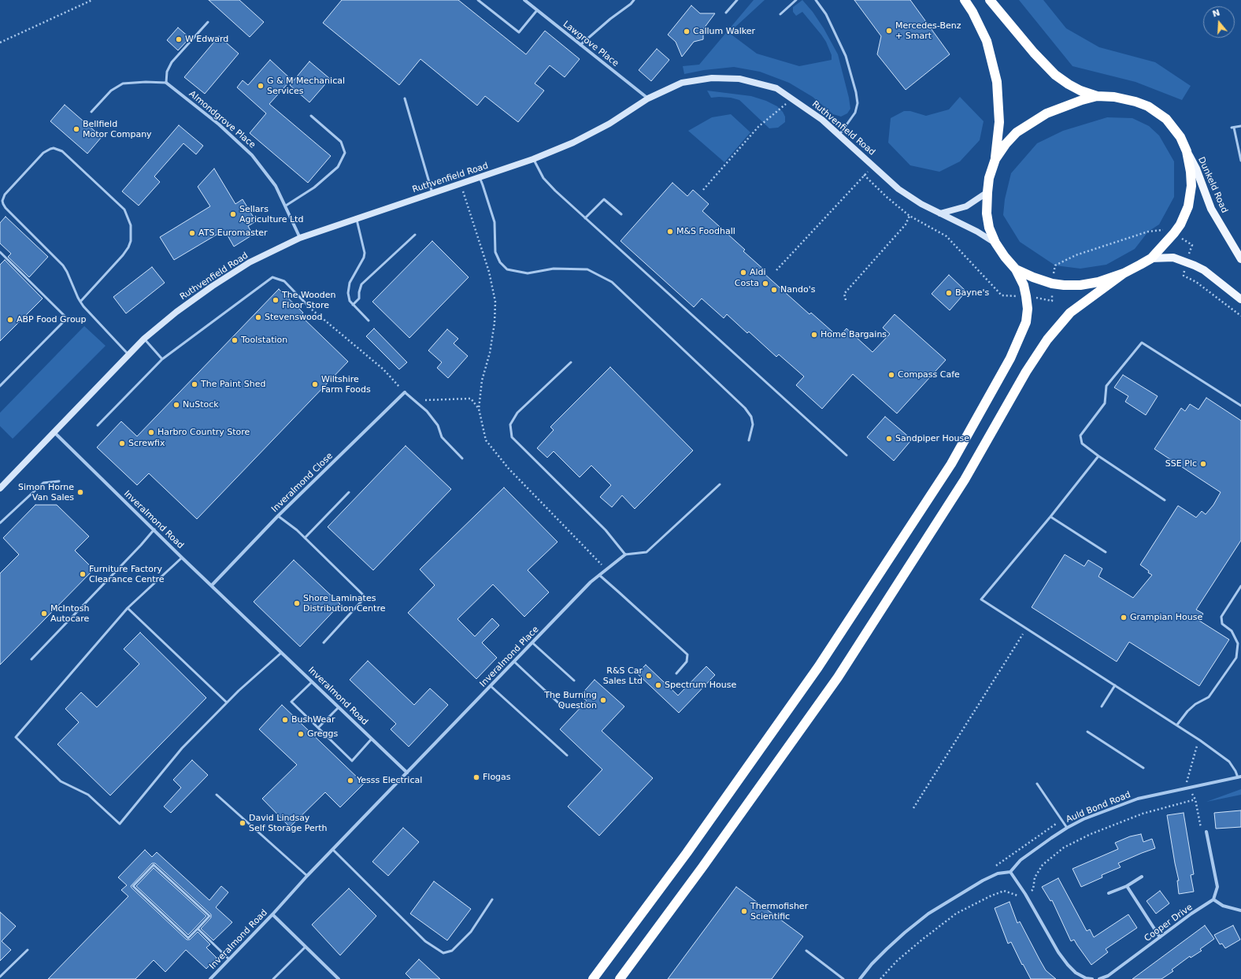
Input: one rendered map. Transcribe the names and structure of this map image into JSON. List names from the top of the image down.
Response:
{
  "streets": {
    "main road": ["Dunkeld Road"],
    "street": [
      "Lawgrove Place",
      "Almondgrove Place",
      "Ruthvenfield Road",
      "Inveralmond Close",
      "Inveralmond Road",
      "Inveralmond Place",
      "Auld Bond Road",
      "Cooper Drive"
    ]
  },
  "crossings": [
    ["Lawgrove Place", "Ruthvenfield Road"],
    ["Almondgrove Place", "Ruthvenfield Road"],
    ["Ruthvenfield Road", "Inveralmond Road"],
    ["Inveralmond Close", "Inveralmond Road"],
    ["Inveralmond Road", "Inveralmond Place"]
  ],
  "places": [
    "Mercedes-Benz + Smart",
    "Callum Walker",
    "W Edward",
    "G & M Mechanical Services",
    "Bellfield Motor Company",
    "Sellars Agriculture Ltd",
    "M&S Foodhall",
    "ATS Euromaster",
    "Aldi",
    "Costa",
    "Nando's",
    "Bayne's",
    "The Wooden Floor Store",
    "Stevenswood",
    "ABP Food Group",
    "Home Bargains",
    "Toolstation",
    "Compass Cafe",
    "The Paint Shed",
    "Wiltshire Farm Foods",
    "NuStock",
    "Harbro Country Store",
    "Sandpiper House",
    "Screwfix",
    "SSE Plc",
    "Simon Horne Van Sales",
    "Furniture Factory Clearance Centre",
    "Shore Laminates Distribution Centre",
    "McIntosh Autocare",
    "Grampian House",
    "R&S Car Sales Ltd",
    "Spectrum House",
    "The Burning Question",
    "BushWear",
    "Greggs",
    "Flogas",
    "Yesss Electrical",
    "David Lindsay Self Storage Perth",
    "Thermofisher Scientific"
  ],
  "north": "top"
}
